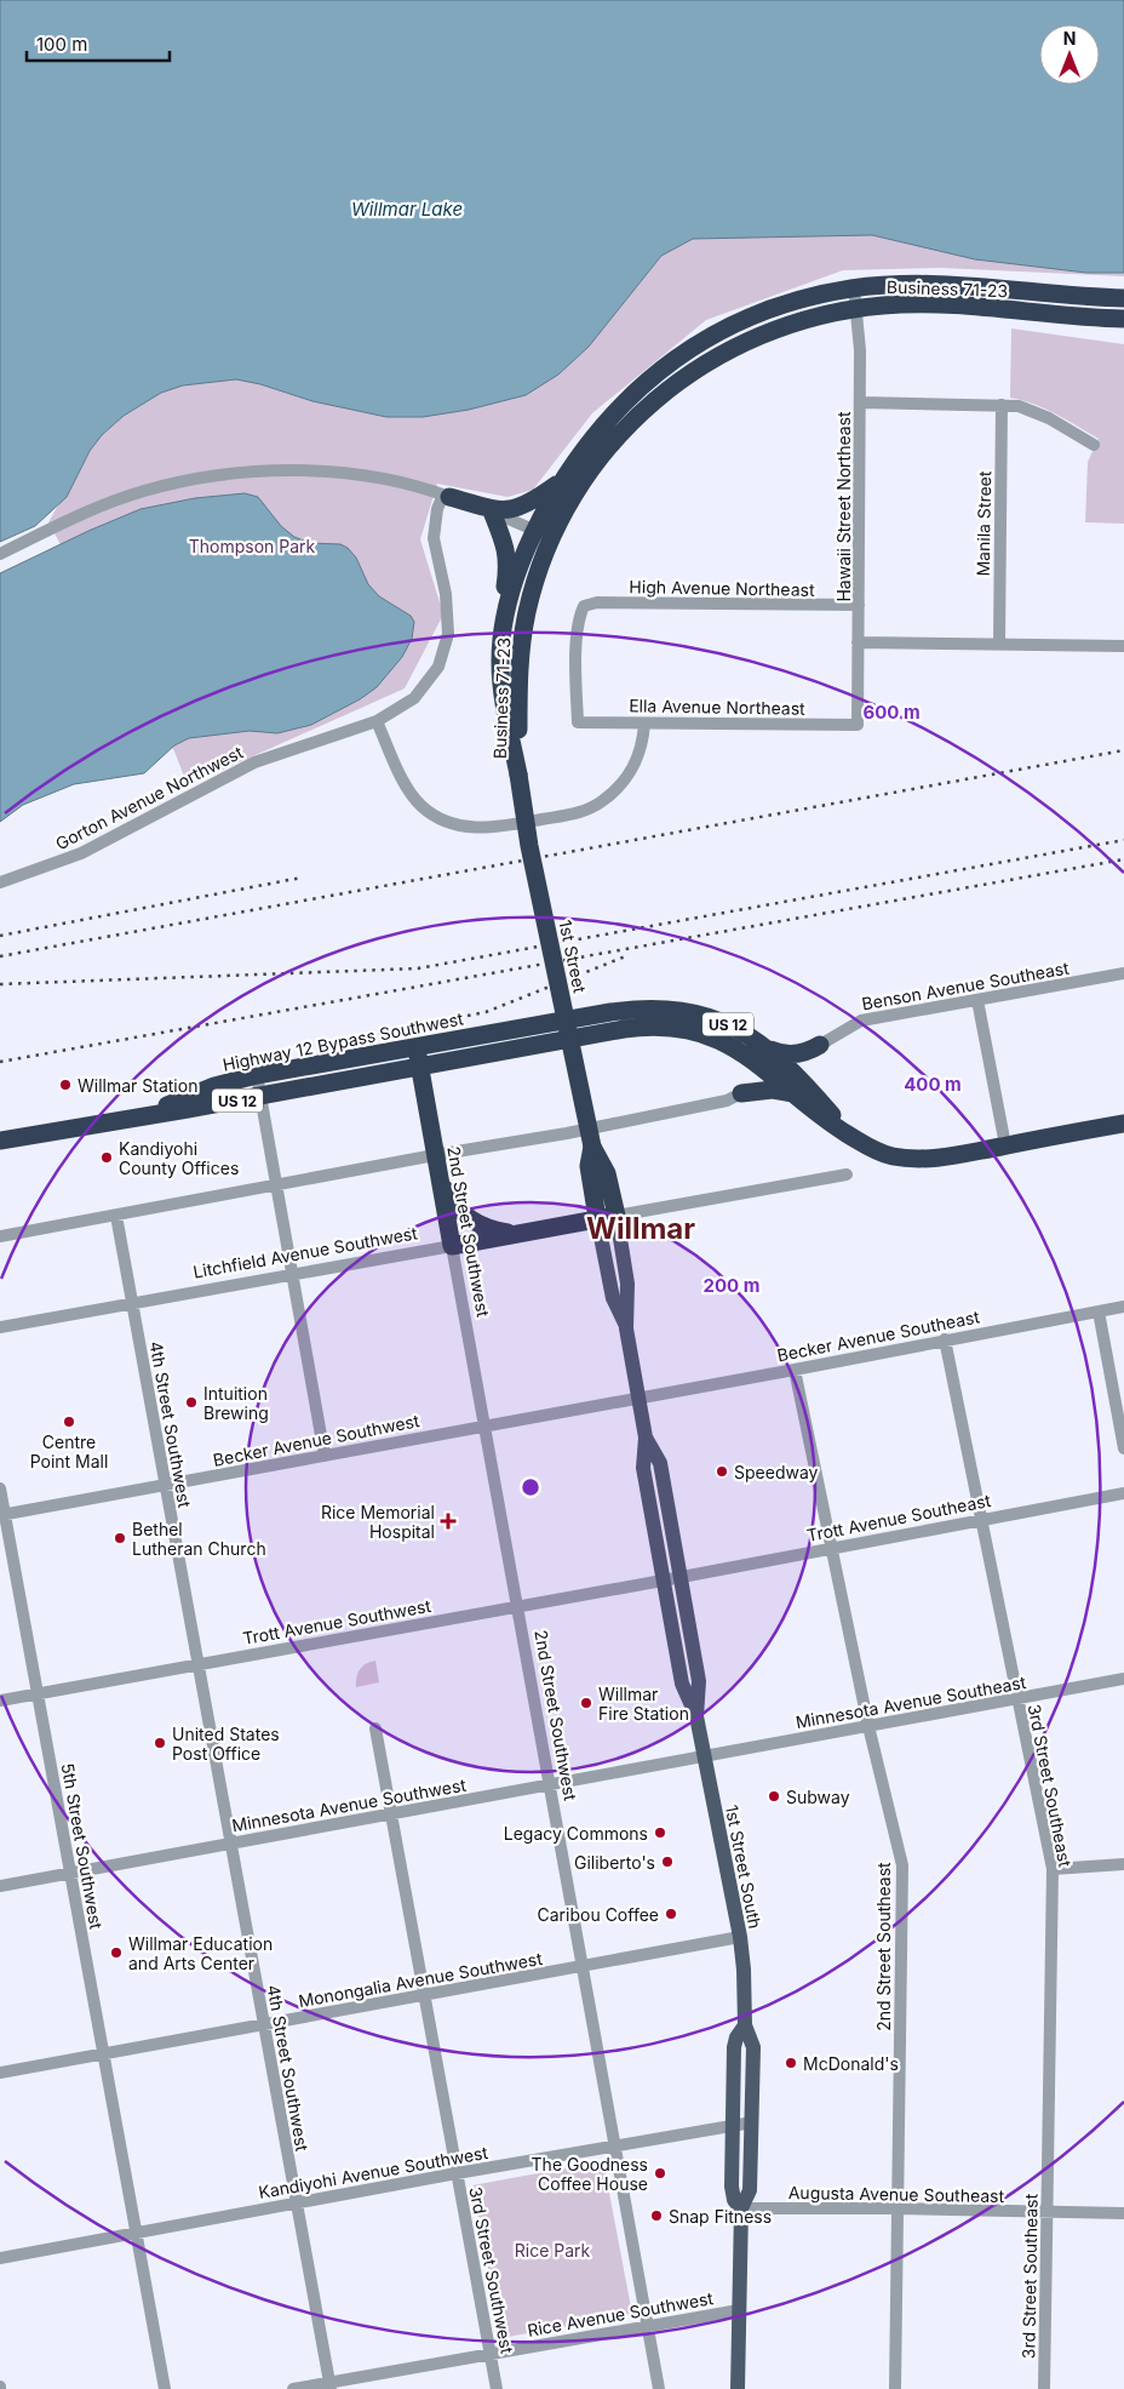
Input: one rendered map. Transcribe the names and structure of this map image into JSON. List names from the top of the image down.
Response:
{
  "streets": {
    "highway": [
      "Business 71-23",
      "1st Street",
      "US 12",
      "Highway 12 Bypass Southwest",
      "2nd Street Southwest",
      "Litchfield Avenue Southwest"
    ],
    "main road": ["1st Street South"],
    "street": [
      "Hawaii Street Northeast",
      "Manila Street",
      "High Avenue Northeast",
      "Ella Avenue Northeast",
      "Gorton Avenue Northwest",
      "Benson Avenue Southeast",
      "Becker Avenue Southeast",
      "4th Street Southwest",
      "Becker Avenue Southwest",
      "Trott Avenue Southeast",
      "Trott Avenue Southwest",
      "Minnesota Avenue Southeast",
      "3rd Street Southeast",
      "Minnesota Avenue Southwest",
      "5th Street Southwest",
      "2nd Street Southeast",
      "Monongalia Avenue Southwest",
      "Kandiyohi Avenue Southwest",
      "Augusta Avenue Southeast",
      "3rd Street Southwest",
      "Rice Avenue Southwest"
    ]
  },
  "crossings": [
    ["Business 71-23", "Hawaii Street Northeast"],
    ["Business 71-23", "1st Street"],
    ["Hawaii Street Northeast", "High Avenue Northeast"],
    ["Hawaii Street Northeast", "Ella Avenue Northeast"],
    ["High Avenue Northeast", "Ella Avenue Northeast"],
    ["1st Street", "Litchfield Avenue Southwest"],
    ["1st Street", "1st Street South"],
    ["US 12", "Highway 12 Bypass Southwest"],
    ["Highway 12 Bypass Southwest", "2nd Street Southwest"],
    ["2nd Street Southwest", "Litchfield Avenue Southwest"],
    ["2nd Street Southwest", "Becker Avenue Southwest"],
    ["2nd Street Southwest", "Trott Avenue Southwest"],
    ["2nd Street Southwest", "Minnesota Avenue Southwest"],
    ["2nd Street Southwest", "Monongalia Avenue Southwest"],
    ["2nd Street Southwest", "Kandiyohi Avenue Southwest"],
    ["2nd Street Southwest", "Rice Avenue Southwest"],
    ["Litchfield Avenue Southwest", "4th Street Southwest"],
    ["Litchfield Avenue Southwest", "1st Street South"],
    ["Becker Avenue Southeast", "Becker Avenue Southwest"],
    ["Becker Avenue Southeast", "3rd Street Southeast"],
    ["Becker Avenue Southeast", "1st Street South"],
    ["Becker Avenue Southeast", "2nd Street Southeast"],
    ["4th Street Southwest", "Becker Avenue Southwest"],
    ["4th Street Southwest", "Trott Avenue Southwest"],
    ["4th Street Southwest", "Minnesota Avenue Southwest"],
    ["4th Street Southwest", "Monongalia Avenue Southwest"],
    ["4th Street Southwest", "Kandiyohi Avenue Southwest"],
    ["4th Street Southwest", "Rice Avenue Southwest"],
    ["Becker Avenue Southwest", "5th Street Southwest"],
    ["Becker Avenue Southwest", "1st Street South"],
    ["Trott Avenue Southeast", "Trott Avenue Southwest"],
    ["Trott Avenue Southeast", "3rd Street Southeast"],
    ["Trott Avenue Southeast", "1st Street South"],
    ["Trott Avenue Southeast", "2nd Street Southeast"],
    ["Trott Avenue Southwest", "5th Street Southwest"],
    ["Trott Avenue Southwest", "1st Street South"],
    ["Minnesota Avenue Southeast", "3rd Street Southeast"],
    ["Minnesota Avenue Southeast", "Minnesota Avenue Southwest"],
    ["Minnesota Avenue Southeast", "1st Street South"],
    ["Minnesota Avenue Southeast", "2nd Street Southeast"],
    ["3rd Street Southeast", "Augusta Avenue Southeast"],
    ["Minnesota Avenue Southwest", "5th Street Southwest"],
    ["Minnesota Avenue Southwest", "1st Street South"],
    ["Minnesota Avenue Southwest", "3rd Street Southwest"],
    ["5th Street Southwest", "Monongalia Avenue Southwest"],
    ["5th Street Southwest", "Kandiyohi Avenue Southwest"],
    ["1st Street South", "Monongalia Avenue Southwest"],
    ["1st Street South", "Kandiyohi Avenue Southwest"],
    ["1st Street South", "Augusta Avenue Southeast"],
    ["1st Street South", "Rice Avenue Southwest"],
    ["2nd Street Southeast", "Augusta Avenue Southeast"],
    ["Monongalia Avenue Southwest", "3rd Street Southwest"],
    ["Kandiyohi Avenue Southwest", "3rd Street Southwest"],
    ["3rd Street Southwest", "Rice Avenue Southwest"]
  ],
  "districts": ["Willmar"],
  "water": ["Willmar Lake"],
  "parks": ["Thompson Park", "Rice Park"],
  "places": {
    "other": [
      "Willmar Station",
      "Kandiyohi County Offices",
      "Intuition Brewing",
      "Centre Point Mall",
      "Speedway",
      "Bethel Lutheran Church",
      "Willmar Fire Station",
      "United States Post Office",
      "Subway",
      "Legacy Commons",
      "Giliberto's",
      "Caribou Coffee",
      "Willmar Education and Arts Center",
      "McDonald's",
      "The Goodness Coffee House",
      "Snap Fitness"
    ],
    "health": ["Rice Memorial Hospital"]
  },
  "scale_bar": "100 m",
  "north": "top",
  "rings": ["600 m", "400 m", "200 m"]
}
